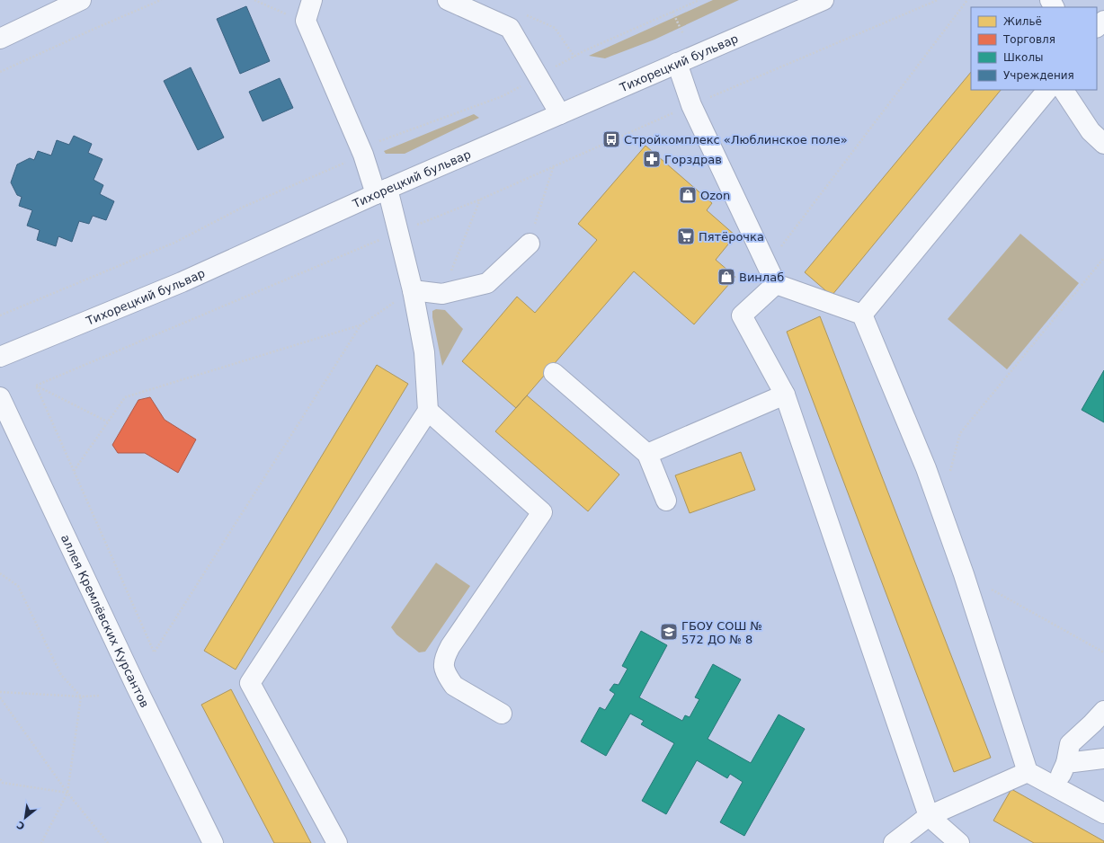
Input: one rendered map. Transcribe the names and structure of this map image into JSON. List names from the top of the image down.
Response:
{
  "streets": {
    "street": ["Тихорецкий бульвар", "аллея Кремлёвских Курсантов"]
  },
  "places": {
    "bus stop": ["Стройкомплекс «Люблинское поле»"],
    "pharmacy": ["Горздрав"],
    "shop": ["Ozon", "Винлаб"],
    "supermarket": ["Пятёрочка"],
    "school or university": ["ГБОУ СОШ № 572 ДО № 8"]
  },
  "legend": [
    "Жильё",
    "Торговля",
    "Школы",
    "Учреждения"
  ],
  "north": "bottom left"
}
